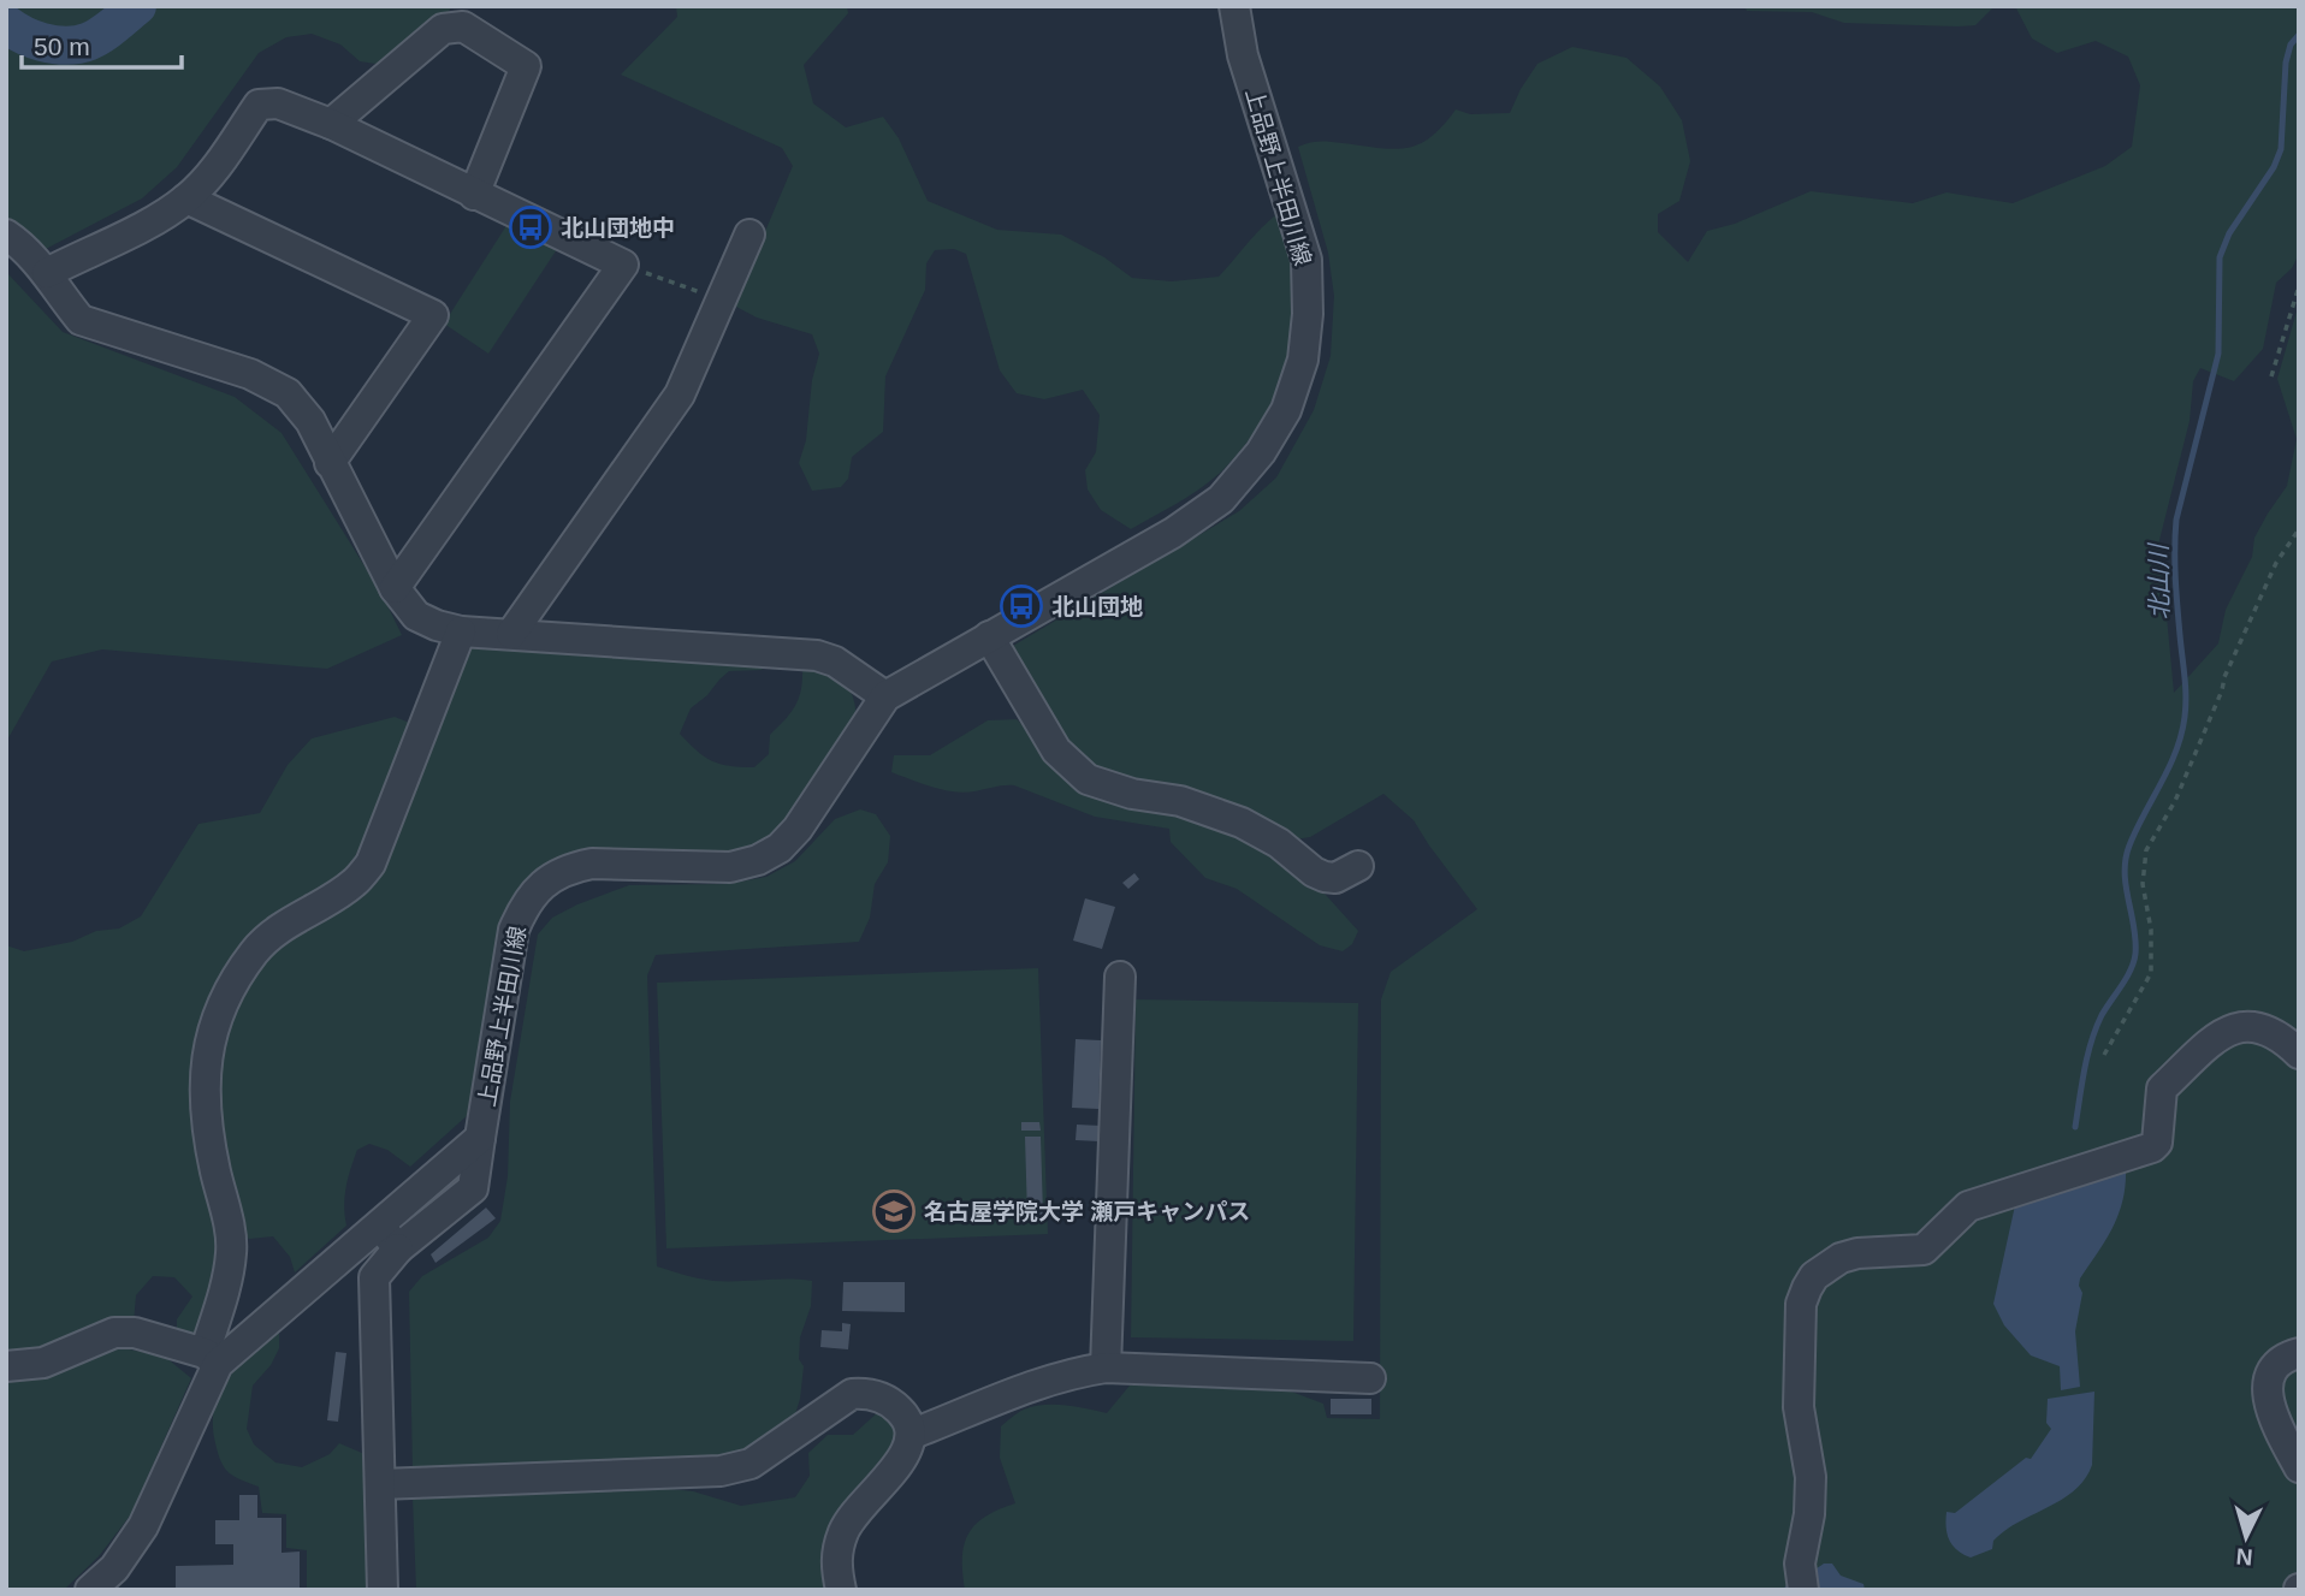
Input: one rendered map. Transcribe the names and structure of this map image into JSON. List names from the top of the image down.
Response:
{
  "streets": {
    "street": ["上品野上半田川線"]
  },
  "water": ["北山川"],
  "places": {
    "bus stop": ["北山団地中", "北山団地"],
    "school or university": ["名古屋学院大学 瀬戸キャンパス"]
  },
  "scale_bar": "50 m",
  "north": "bottom"
}
